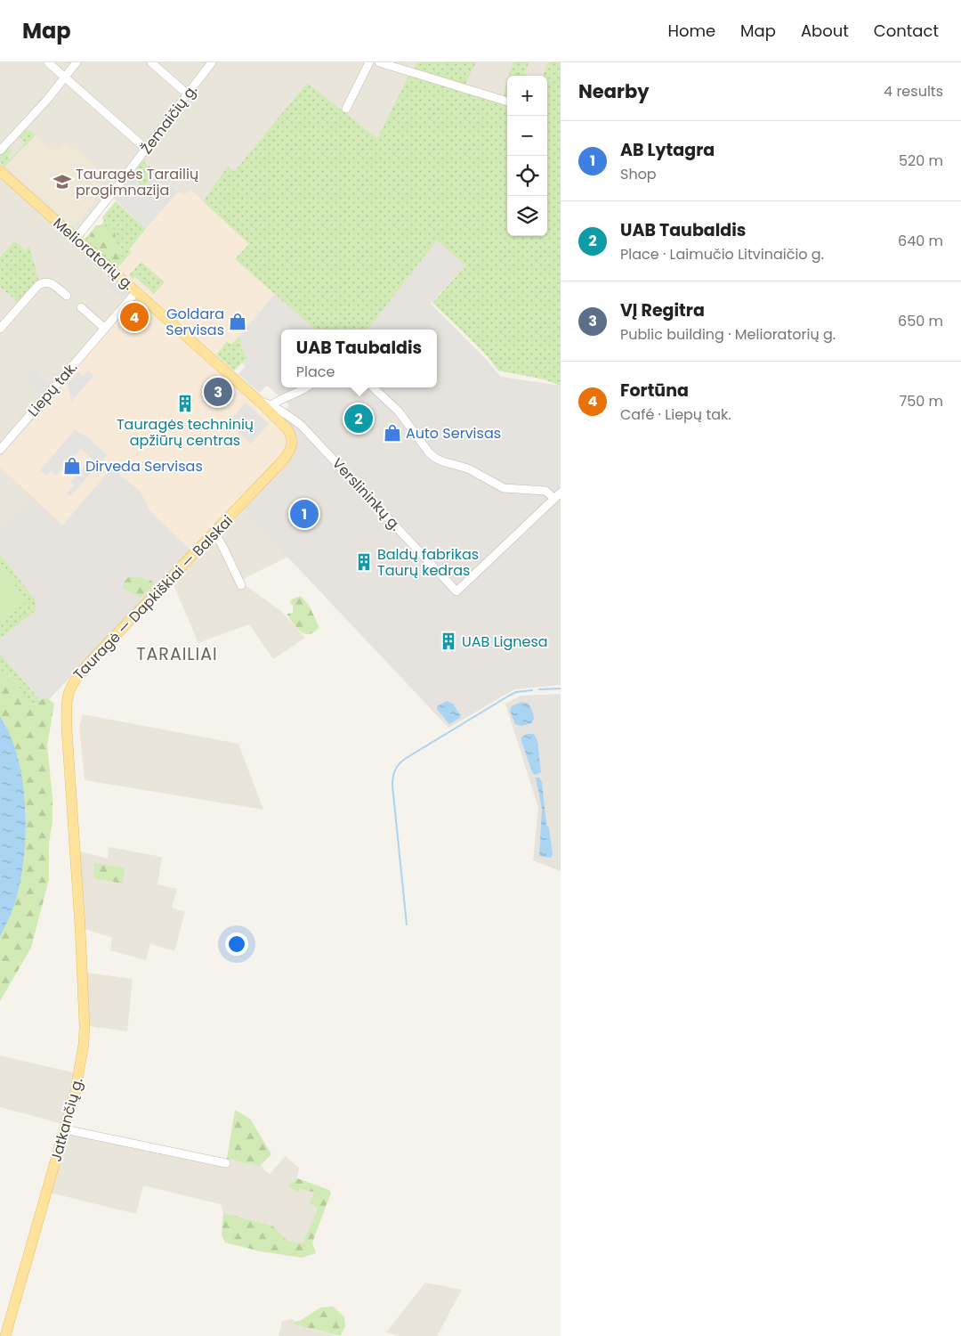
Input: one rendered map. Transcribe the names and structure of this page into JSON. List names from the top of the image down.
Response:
{
  "streets": {
    "main road": ["Melioratorių g.", "Tauragė — Dapkiškiai — Balskai", "Jatkančių g."],
    "street": ["Žemaičių g.", "Liepų tak.", "Verslininkų g."]
  },
  "crossings": [
    ["Žemaičių g.", "Melioratorių g."],
    ["Melioratorių g.", "Liepų tak."],
    ["Melioratorių g.", "Verslininkų g."],
    ["Melioratorių g.", "Tauragė — Dapkiškiai — Balskai"],
    ["Tauragė — Dapkiškiai — Balskai", "Jatkančių g."]
  ],
  "districts": ["TARAILIAI"],
  "places": {
    "school or university": ["Tauragės Tarailių progimnazija"],
    "shop": ["Goldara Servisas", "Auto Servisas", "Dirveda Servisas"],
    "building": ["Tauragės techninių apžiūrų centras", "Baldų fabrikas Taurų kedras", "UAB Lignesa"]
  },
  "page": {
    "header": "Map",
    "nav": [
      "Home",
      "Map",
      "About",
      "Contact"
    ],
    "heading": ["Nearby", "4 results"],
    "map_buttons": ["+", "−"],
    "list": [
      {
        "mark": "1",
        "name": "AB Lytagra",
        "note": "Shop",
        "value": "520 m"
      },
      {
        "mark": "2",
        "name": "UAB Taubaldis",
        "note": "Place · Laimučio Litvinaičio g.",
        "value": "640 m"
      },
      {
        "mark": "3",
        "name": "VĮ Regitra",
        "note": "Public building · Melioratorių g.",
        "value": "650 m"
      },
      {
        "mark": "4",
        "name": "Fortūna",
        "note": "Café · Liepų tak.",
        "value": "750 m"
      }
    ],
    "pins": [
      "4",
      "3",
      "2",
      "1"
    ],
    "popup": ["UAB Taubaldis", "Place"]
  }
}
